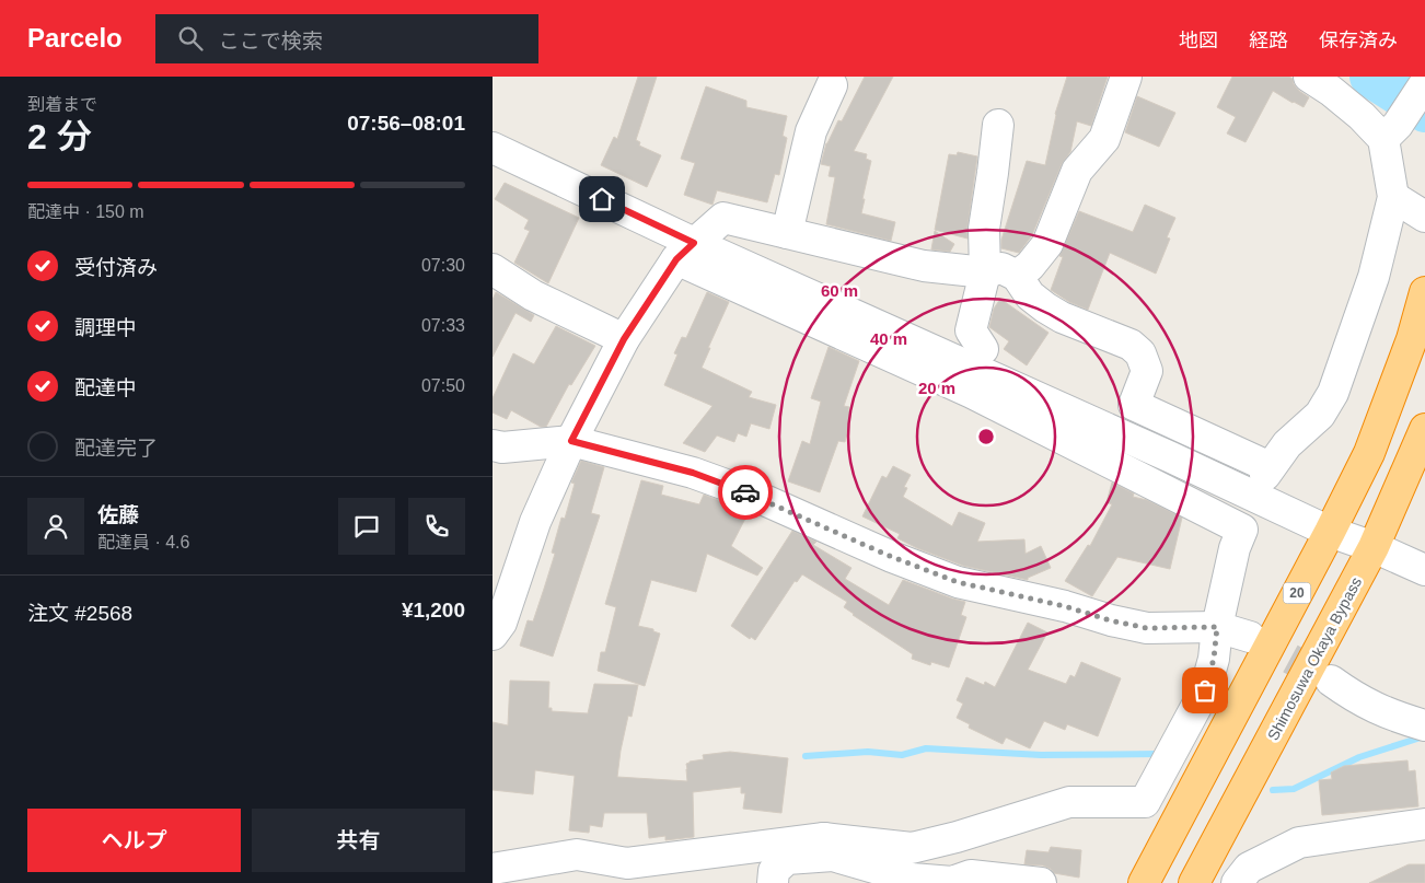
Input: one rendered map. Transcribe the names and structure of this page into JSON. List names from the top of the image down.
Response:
{
  "streets": {
    "highway": ["20", "Shimosuwa Okaya Bypass"]
  },
  "page": {
    "header": "Parcelo",
    "search": "ここで検索",
    "nav": ["地図", "経路", "保存済み"],
    "heading": ["2 分", "到着まで", "07:56–08:01"],
    "panel": [
      "佐藤",
      "配達員 · 4.6",
      "注文 #2568",
      "¥1,200"
    ],
    "bar": "配達中 · 150 m",
    "list": [
      ["受付済み", "07:30"],
      ["調理中", "07:33"],
      ["配達中", "07:50"],
      "配達完了"
    ],
    "buttons": ["ヘルプ", "共有"]
  },
  "rings": ["60 m", "40 m", "20 m"]
}
